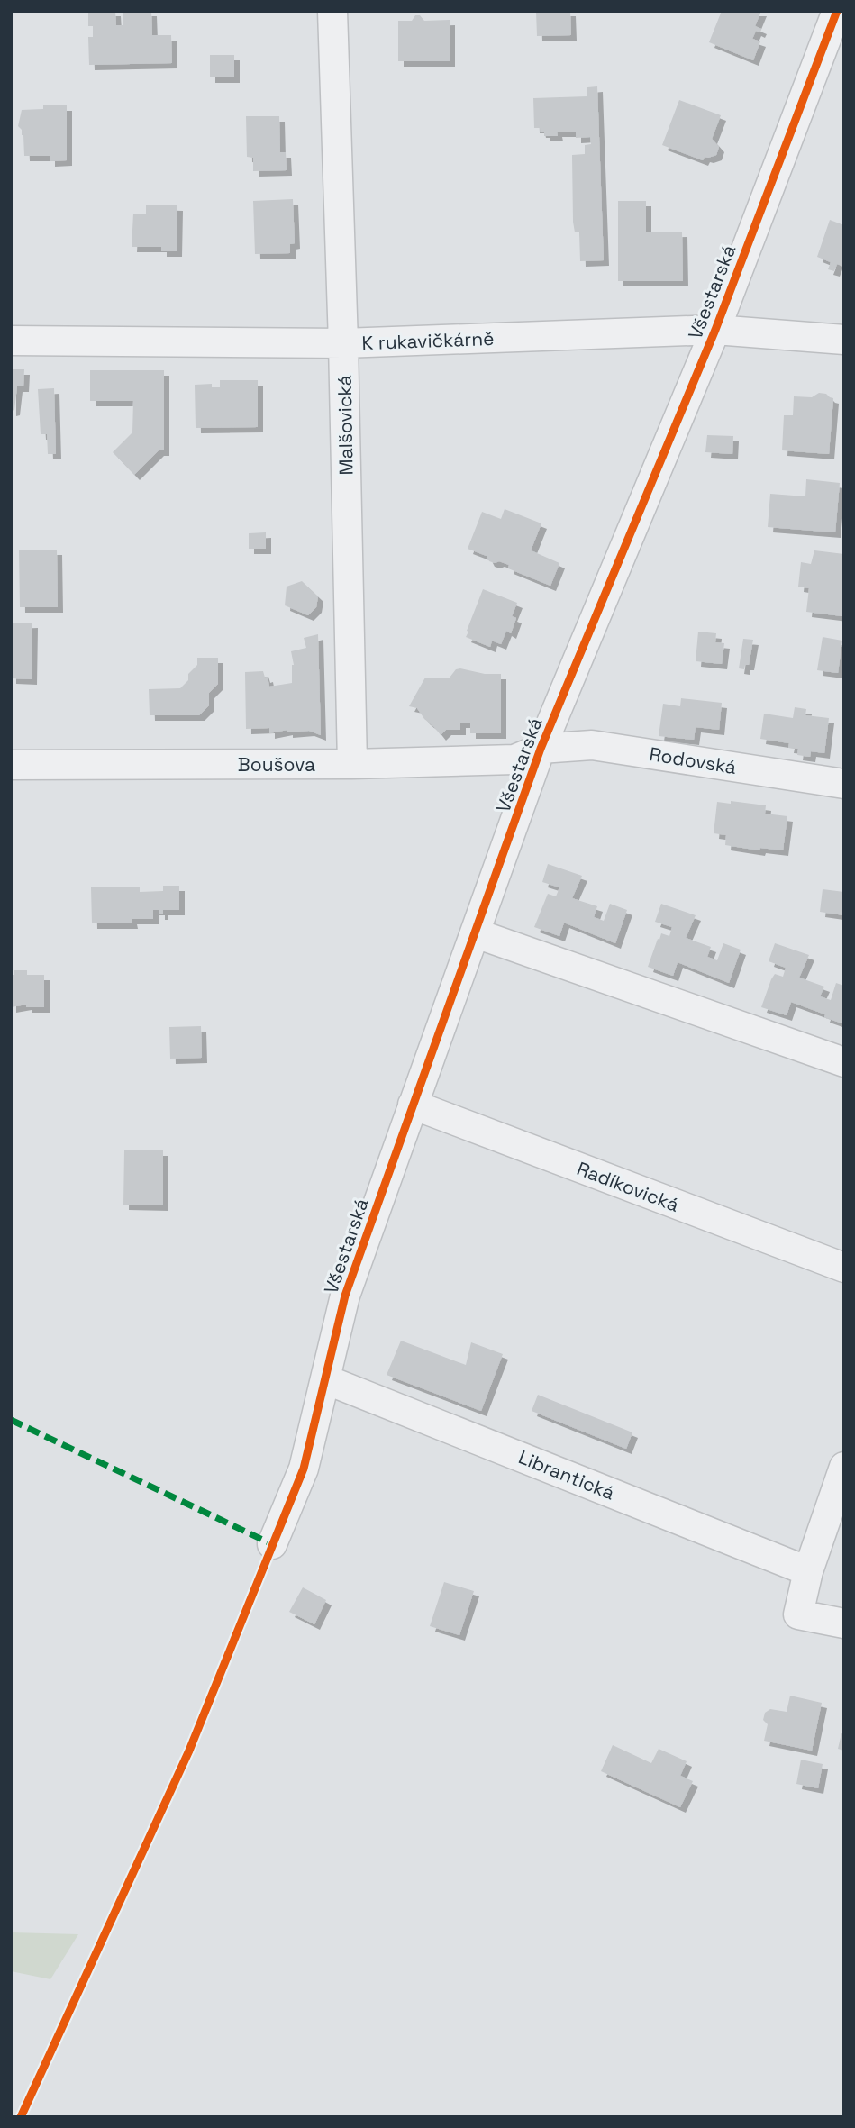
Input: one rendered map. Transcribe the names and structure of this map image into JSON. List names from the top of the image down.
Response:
{
  "streets": {
    "street": [
      "Všestarská",
      "K rukavičkárně",
      "Malšovická",
      "Rodovská",
      "Boušova",
      "Radíkovická",
      "Librantická"
    ]
  },
  "crossings": [
    ["Všestarská", "K rukavičkárně"],
    ["Všestarská", "Rodovská"],
    ["Všestarská", "Boušova"],
    ["Všestarská", "Radíkovická"],
    ["Všestarská", "Librantická"],
    ["K rukavičkárně", "Malšovická"],
    ["Malšovická", "Boušova"],
    ["Rodovská", "Boušova"]
  ]
}
